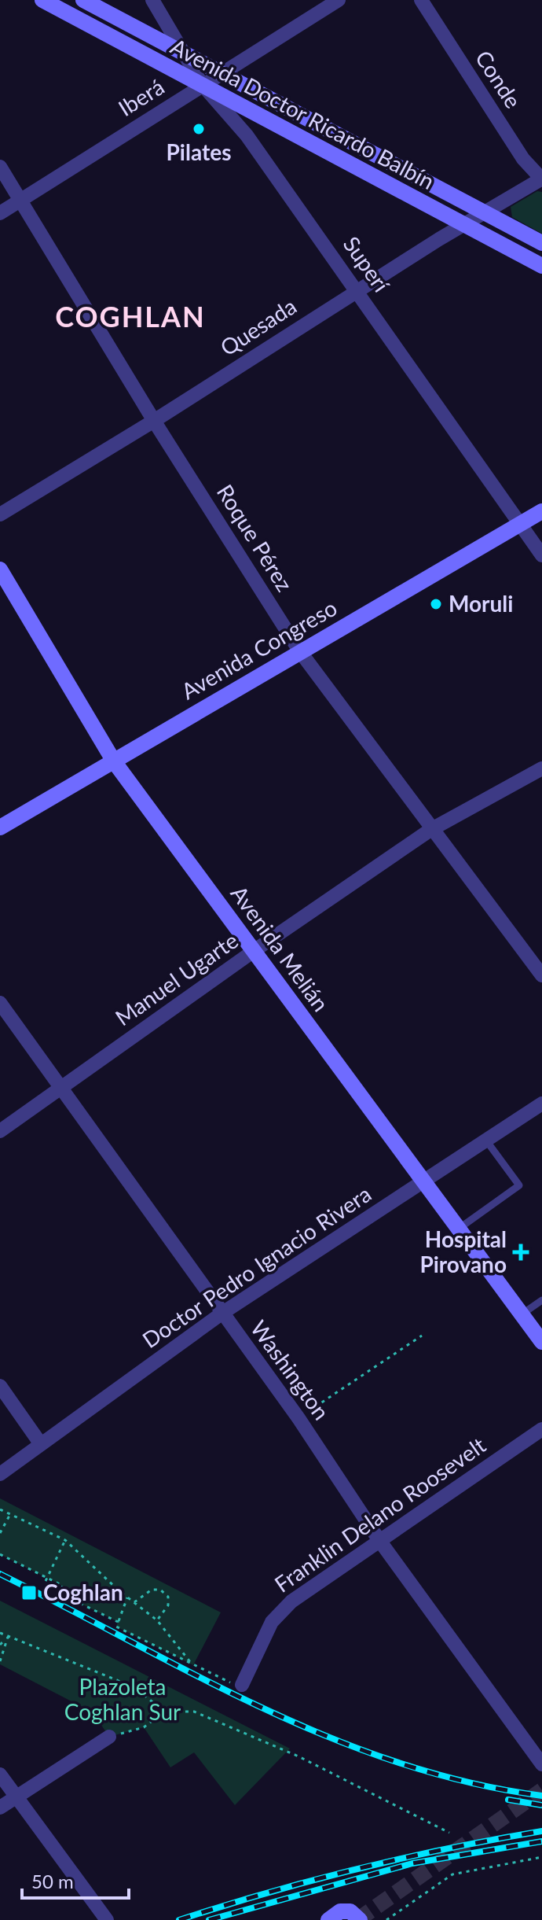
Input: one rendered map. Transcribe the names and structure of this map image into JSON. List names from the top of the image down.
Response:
{
  "streets": {
    "main road": ["Avenida Doctor Ricardo Balbín", "Avenida Congreso", "Avenida Melián"],
    "street": [
      "Conde",
      "Iberá",
      "Superí",
      "Quesada",
      "Roque Pérez",
      "Manuel Ugarte",
      "Doctor Pedro Ignacio Rivera",
      "Washington",
      "Franklin Delano Roosevelt"
    ]
  },
  "crossings": [
    ["Conde", "Quesada"],
    ["Iberá", "Avenida Doctor Ricardo Balbín"],
    ["Iberá", "Superí"],
    ["Iberá", "Roque Pérez"],
    ["Avenida Doctor Ricardo Balbín", "Superí"],
    ["Avenida Doctor Ricardo Balbín", "Quesada"],
    ["Superí", "Quesada"],
    ["Superí", "Avenida Congreso"],
    ["Quesada", "Roque Pérez"],
    ["Roque Pérez", "Avenida Congreso"],
    ["Roque Pérez", "Manuel Ugarte"],
    ["Avenida Congreso", "Avenida Melián"],
    ["Avenida Melián", "Manuel Ugarte"],
    ["Avenida Melián", "Doctor Pedro Ignacio Rivera"],
    ["Manuel Ugarte", "Washington"],
    ["Doctor Pedro Ignacio Rivera", "Washington"],
    ["Washington", "Franklin Delano Roosevelt"]
  ],
  "districts": ["COGHLAN"],
  "parks": ["Plazoleta Coghlan Sur"],
  "places": {
    "other": ["Pilates", "Moruli"],
    "health": ["Hospital Pirovano"],
    "transit": ["Coghlan"]
  },
  "scale_bar": "50 m"
}
